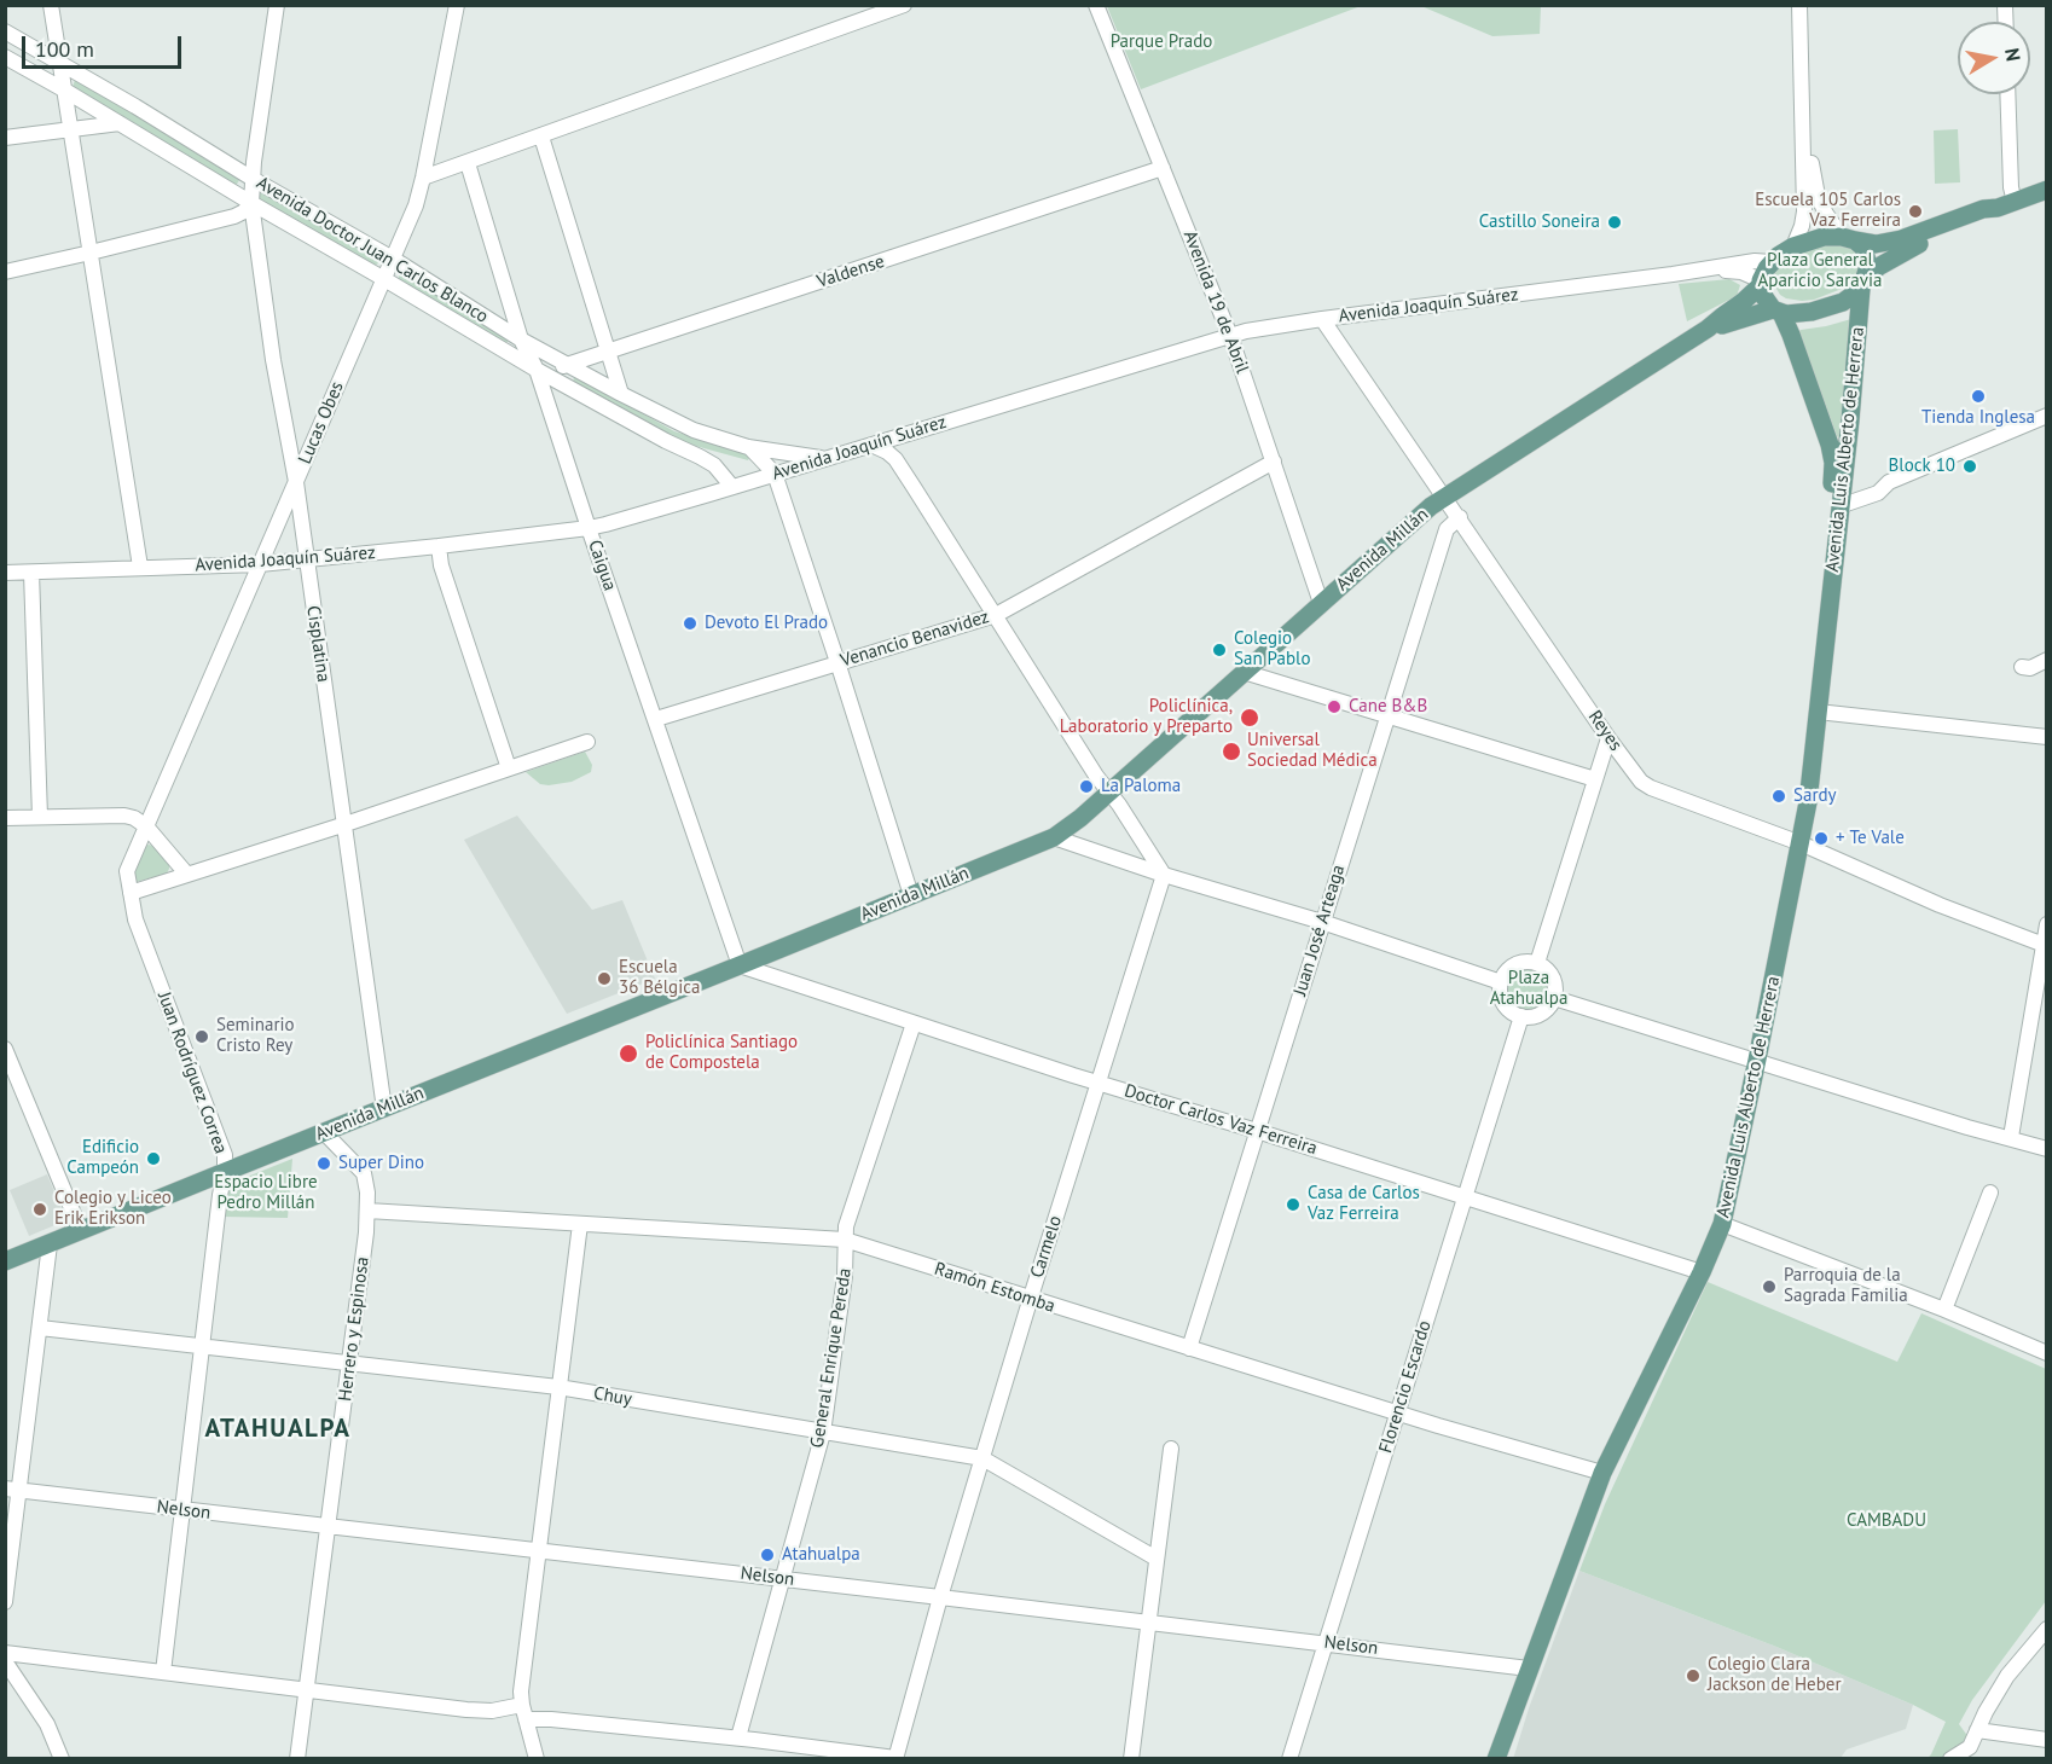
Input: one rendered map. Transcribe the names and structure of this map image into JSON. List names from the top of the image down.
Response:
{
  "streets": {
    "main road": ["Avenida Luis Alberto de Herrera", "Avenida Millán"],
    "street": [
      "Avenida Doctor Juan Carlos Blanco",
      "Valdense",
      "Avenida 19 de Abril",
      "Avenida Joaquín Suárez",
      "Lucas Obes",
      "Caigua",
      "Venancio Benavidez",
      "Cisplatina",
      "Reyes",
      "Juan José Arteaga",
      "Juan Rodríguez Correa",
      "Doctor Carlos Vaz Ferreira",
      "Carmelo",
      "Ramón Estomba",
      "Herrero y Espinosa",
      "General Enrique Pereda",
      "Florencio Escardo",
      "Chuy",
      "Nelson"
    ]
  },
  "crossings": [
    ["Avenida Doctor Juan Carlos Blanco", "Valdense"],
    ["Avenida Doctor Juan Carlos Blanco", "Avenida Joaquín Suárez"],
    ["Avenida Doctor Juan Carlos Blanco", "Lucas Obes"],
    ["Avenida Doctor Juan Carlos Blanco", "Caigua"],
    ["Avenida Doctor Juan Carlos Blanco", "Cisplatina"],
    ["Valdense", "Avenida 19 de Abril"],
    ["Valdense", "Caigua"],
    ["Avenida 19 de Abril", "Avenida Joaquín Suárez"],
    ["Avenida 19 de Abril", "Avenida Millán"],
    ["Avenida 19 de Abril", "Venancio Benavidez"],
    ["Avenida Joaquín Suárez", "Lucas Obes"],
    ["Avenida Joaquín Suárez", "Avenida Luis Alberto de Herrera"],
    ["Avenida Joaquín Suárez", "Avenida Millán"],
    ["Avenida Joaquín Suárez", "Caigua"],
    ["Avenida Joaquín Suárez", "Cisplatina"],
    ["Avenida Joaquín Suárez", "Reyes"],
    ["Lucas Obes", "Cisplatina"],
    ["Lucas Obes", "Juan Rodríguez Correa"],
    ["Avenida Luis Alberto de Herrera", "Avenida Millán"],
    ["Avenida Luis Alberto de Herrera", "Reyes"],
    ["Avenida Luis Alberto de Herrera", "Doctor Carlos Vaz Ferreira"],
    ["Avenida Luis Alberto de Herrera", "Ramón Estomba"],
    ["Avenida Luis Alberto de Herrera", "Nelson"],
    ["Avenida Millán", "Caigua"],
    ["Avenida Millán", "Cisplatina"],
    ["Avenida Millán", "Reyes"],
    ["Avenida Millán", "Juan Rodríguez Correa"],
    ["Avenida Millán", "Doctor Carlos Vaz Ferreira"],
    ["Avenida Millán", "Herrero y Espinosa"],
    ["Caigua", "Venancio Benavidez"],
    ["Caigua", "Doctor Carlos Vaz Ferreira"],
    ["Reyes", "Juan José Arteaga"],
    ["Juan José Arteaga", "Doctor Carlos Vaz Ferreira"],
    ["Juan José Arteaga", "Ramón Estomba"],
    ["Juan Rodríguez Correa", "Chuy"],
    ["Juan Rodríguez Correa", "Nelson"],
    ["Doctor Carlos Vaz Ferreira", "Carmelo"],
    ["Doctor Carlos Vaz Ferreira", "General Enrique Pereda"],
    ["Doctor Carlos Vaz Ferreira", "Florencio Escardo"],
    ["Carmelo", "Ramón Estomba"],
    ["Carmelo", "Chuy"],
    ["Carmelo", "Nelson"],
    ["Ramón Estomba", "Herrero y Espinosa"],
    ["Ramón Estomba", "General Enrique Pereda"],
    ["Ramón Estomba", "Florencio Escardo"],
    ["Herrero y Espinosa", "Chuy"],
    ["Herrero y Espinosa", "Nelson"],
    ["General Enrique Pereda", "Chuy"],
    ["General Enrique Pereda", "Nelson"],
    ["Florencio Escardo", "Nelson"]
  ],
  "districts": ["ATAHUALPA"],
  "parks": [
    "Parque Prado",
    "Plaza General Aparicio Saravia",
    "Plaza Atahualpa",
    "Espacio Libre Pedro Millán",
    "CAMBADU"
  ],
  "places": [
    "Escuela 105 Carlos Vaz Ferreira",
    "Castillo Soneira",
    "Tienda Inglesa",
    "Block 10",
    "Devoto El Prado",
    "Colegio San Pablo",
    "Cane B&B",
    "Policlínica, Laboratorio y Preparto",
    "Universal Sociedad Médica",
    "La Paloma",
    "Sardy",
    "+ Te Vale",
    "Escuela 36 Bélgica",
    "Seminario Cristo Rey",
    "Policlínica Santiago de Compostela",
    "Edificio Campeón",
    "Super Dino",
    "Casa de Carlos Vaz Ferreira",
    "Colegio y Liceo Erik Erikson",
    "Parroquia de la Sagrada Familia",
    "Atahualpa",
    "Colegio Clara Jackson de Heber"
  ],
  "scale_bar": "100 m",
  "north": "right"
}
